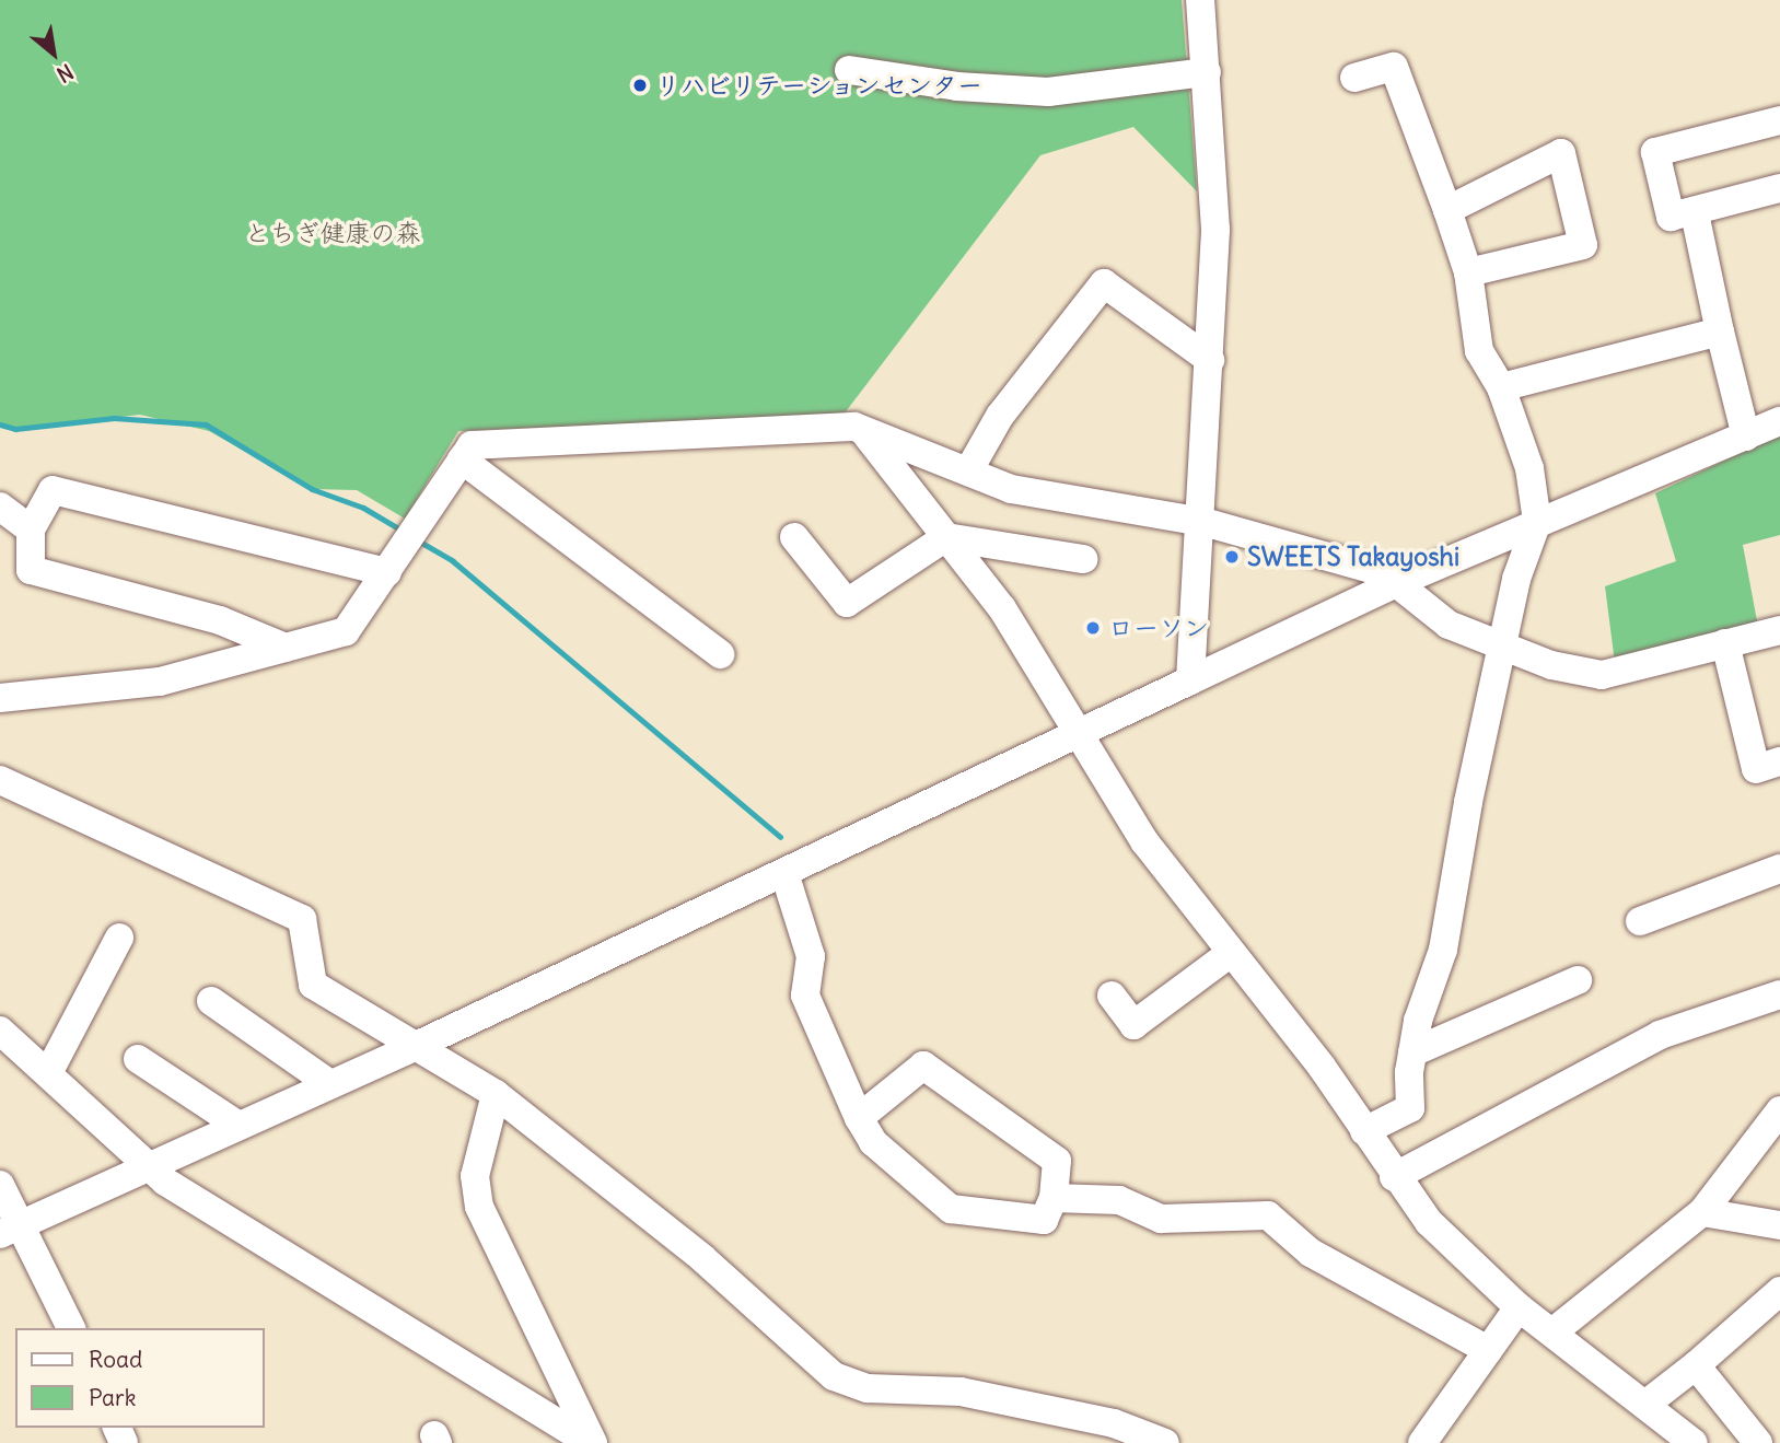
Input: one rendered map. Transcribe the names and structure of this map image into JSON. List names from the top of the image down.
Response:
{
  "parks": ["とちぎ健康の森"],
  "places": ["リハビリテーションセンター", "SWEETS Takayoshi", "ローソン"],
  "legend": ["Road", "Park"],
  "north": "bottom right"
}
